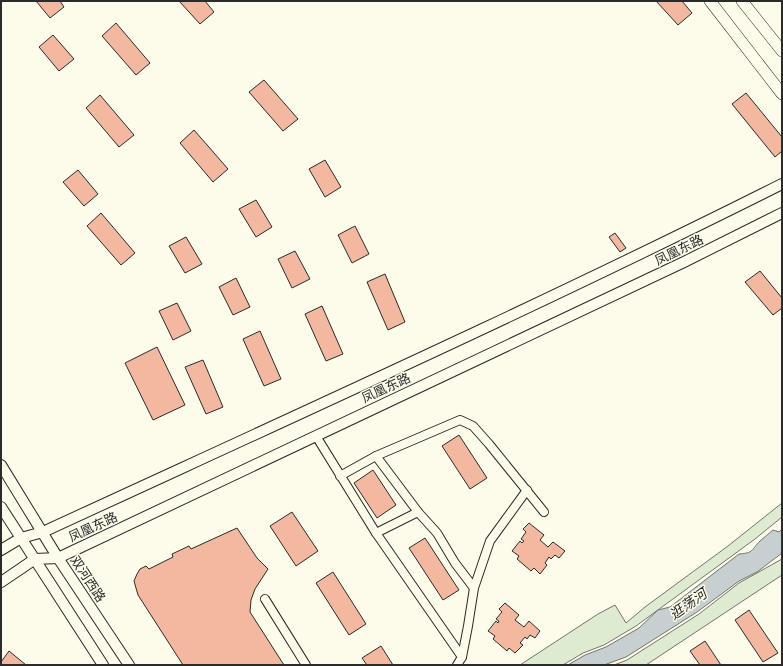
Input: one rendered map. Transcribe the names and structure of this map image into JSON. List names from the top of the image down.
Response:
{
  "streets": {
    "street": ["凤凰东路", "双河西路"]
  },
  "crossings": [
    ["凤凰东路", "双河西路"]
  ],
  "water": ["逛荡河"]
}
